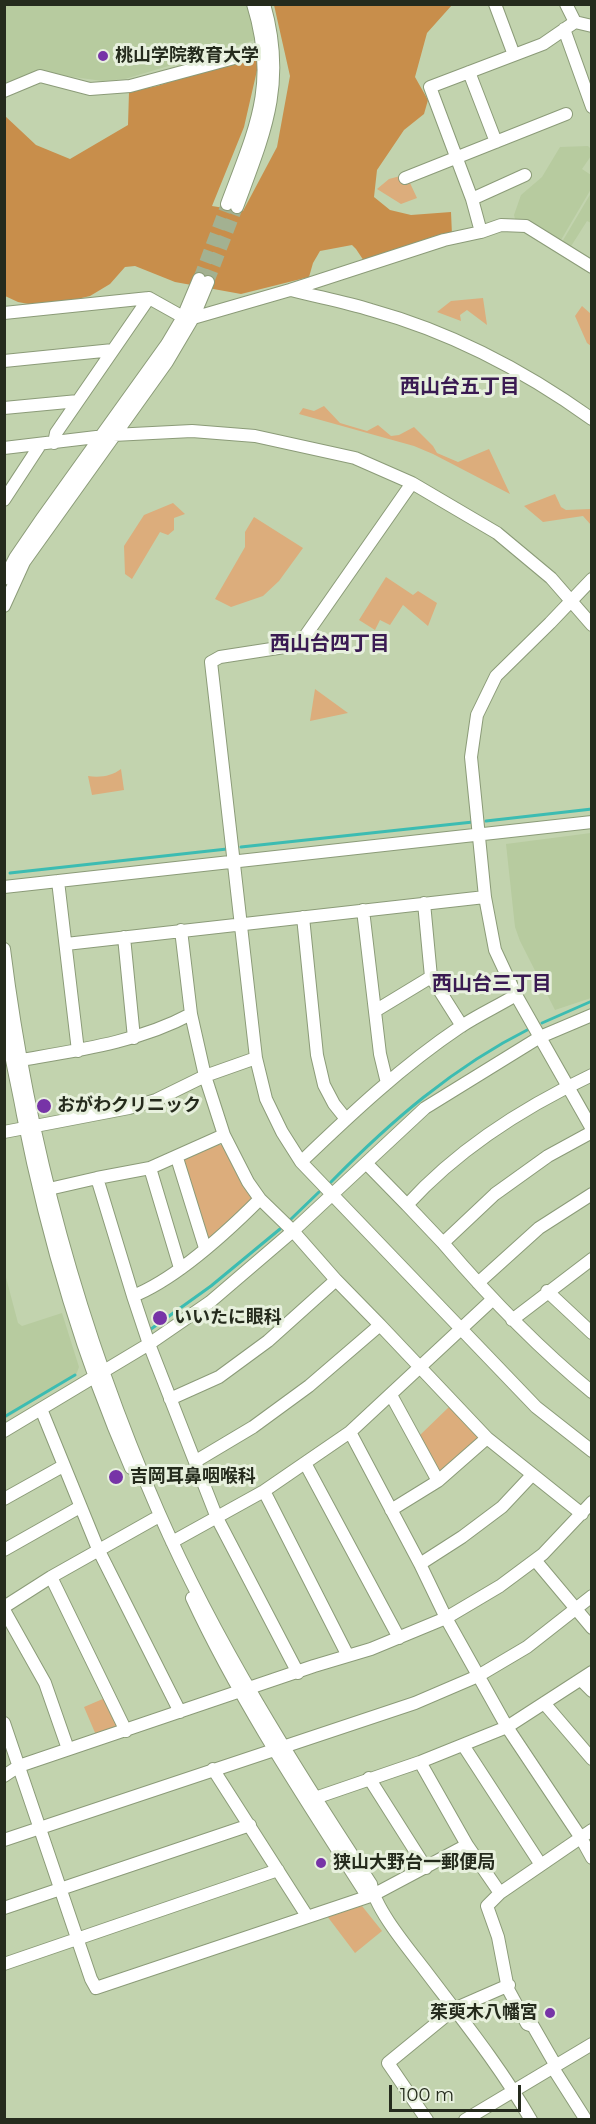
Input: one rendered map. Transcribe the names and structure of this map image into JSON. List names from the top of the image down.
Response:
{
  "districts": ["西山台五丁目", "西山台四丁目", "西山台三丁目"],
  "places": [
    "桃山学院教育大学",
    "おがわクリニック",
    "いいたに眼科",
    "吉岡耳鼻咽喉科",
    "狭山大野台一郵便局",
    "茱萸木八幡宮"
  ],
  "scale_bar": "100 m"
}
